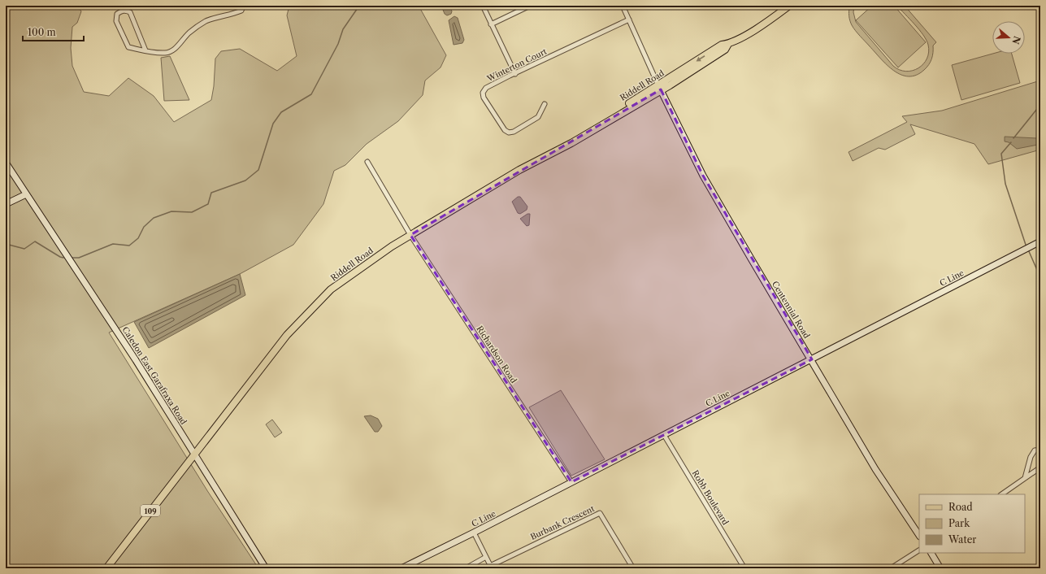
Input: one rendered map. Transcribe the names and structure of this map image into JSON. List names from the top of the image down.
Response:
{
  "streets": {
    "main road": ["Riddell Road", "109"],
    "street": [
      "Winterton Court",
      "C Line",
      "Centennial Road",
      "Richardson Road",
      "Caledon East Garafraxa Road",
      "Robb Boulevard",
      "Burbank Crescent"
    ]
  },
  "crossings": [
    ["Riddell Road", "Centennial Road"],
    ["Riddell Road", "Richardson Road"],
    ["Riddell Road", "Caledon East Garafraxa Road"],
    ["Riddell Road", "109"],
    ["C Line", "Centennial Road"],
    ["C Line", "Richardson Road"],
    ["C Line", "Robb Boulevard"],
    ["Caledon East Garafraxa Road", "109"]
  ],
  "legend": ["Road", "Park", "Water"],
  "scale_bar": "100 m",
  "north": "right"
}
